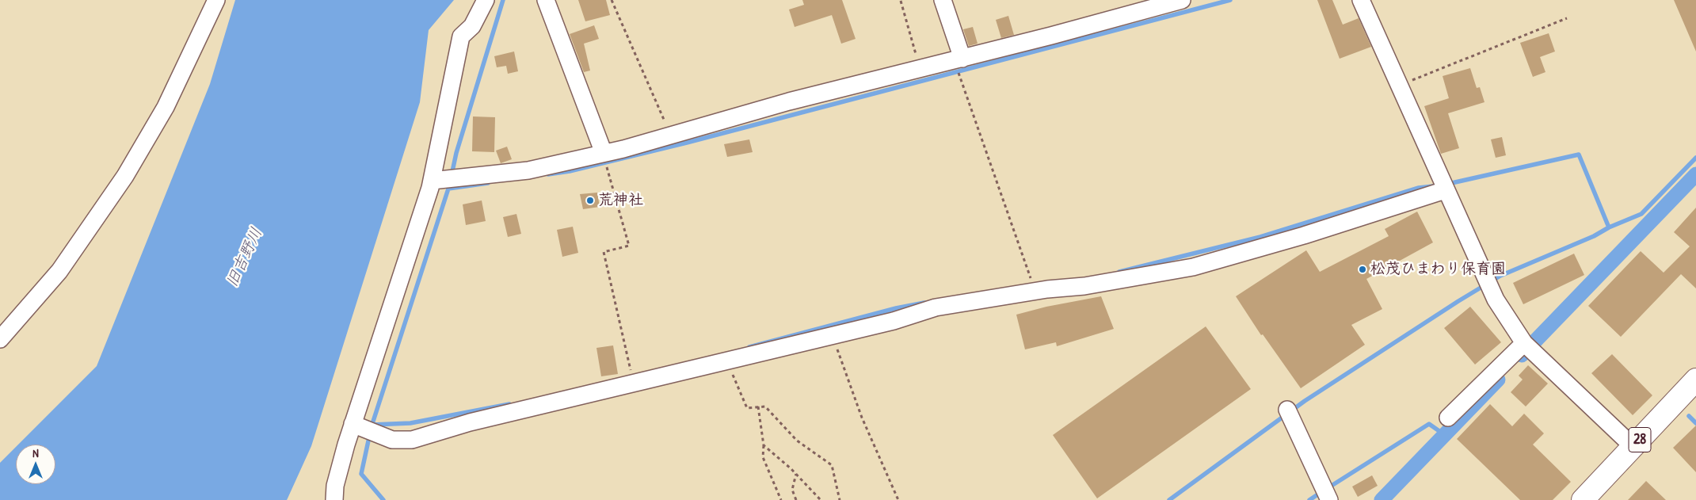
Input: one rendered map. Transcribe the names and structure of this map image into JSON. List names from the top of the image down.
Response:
{
  "streets": {
    "highway": ["28"]
  },
  "water": ["旧吉野川"],
  "places": ["荒神社", "松茂ひまわり保育園"],
  "north": "top"
}
